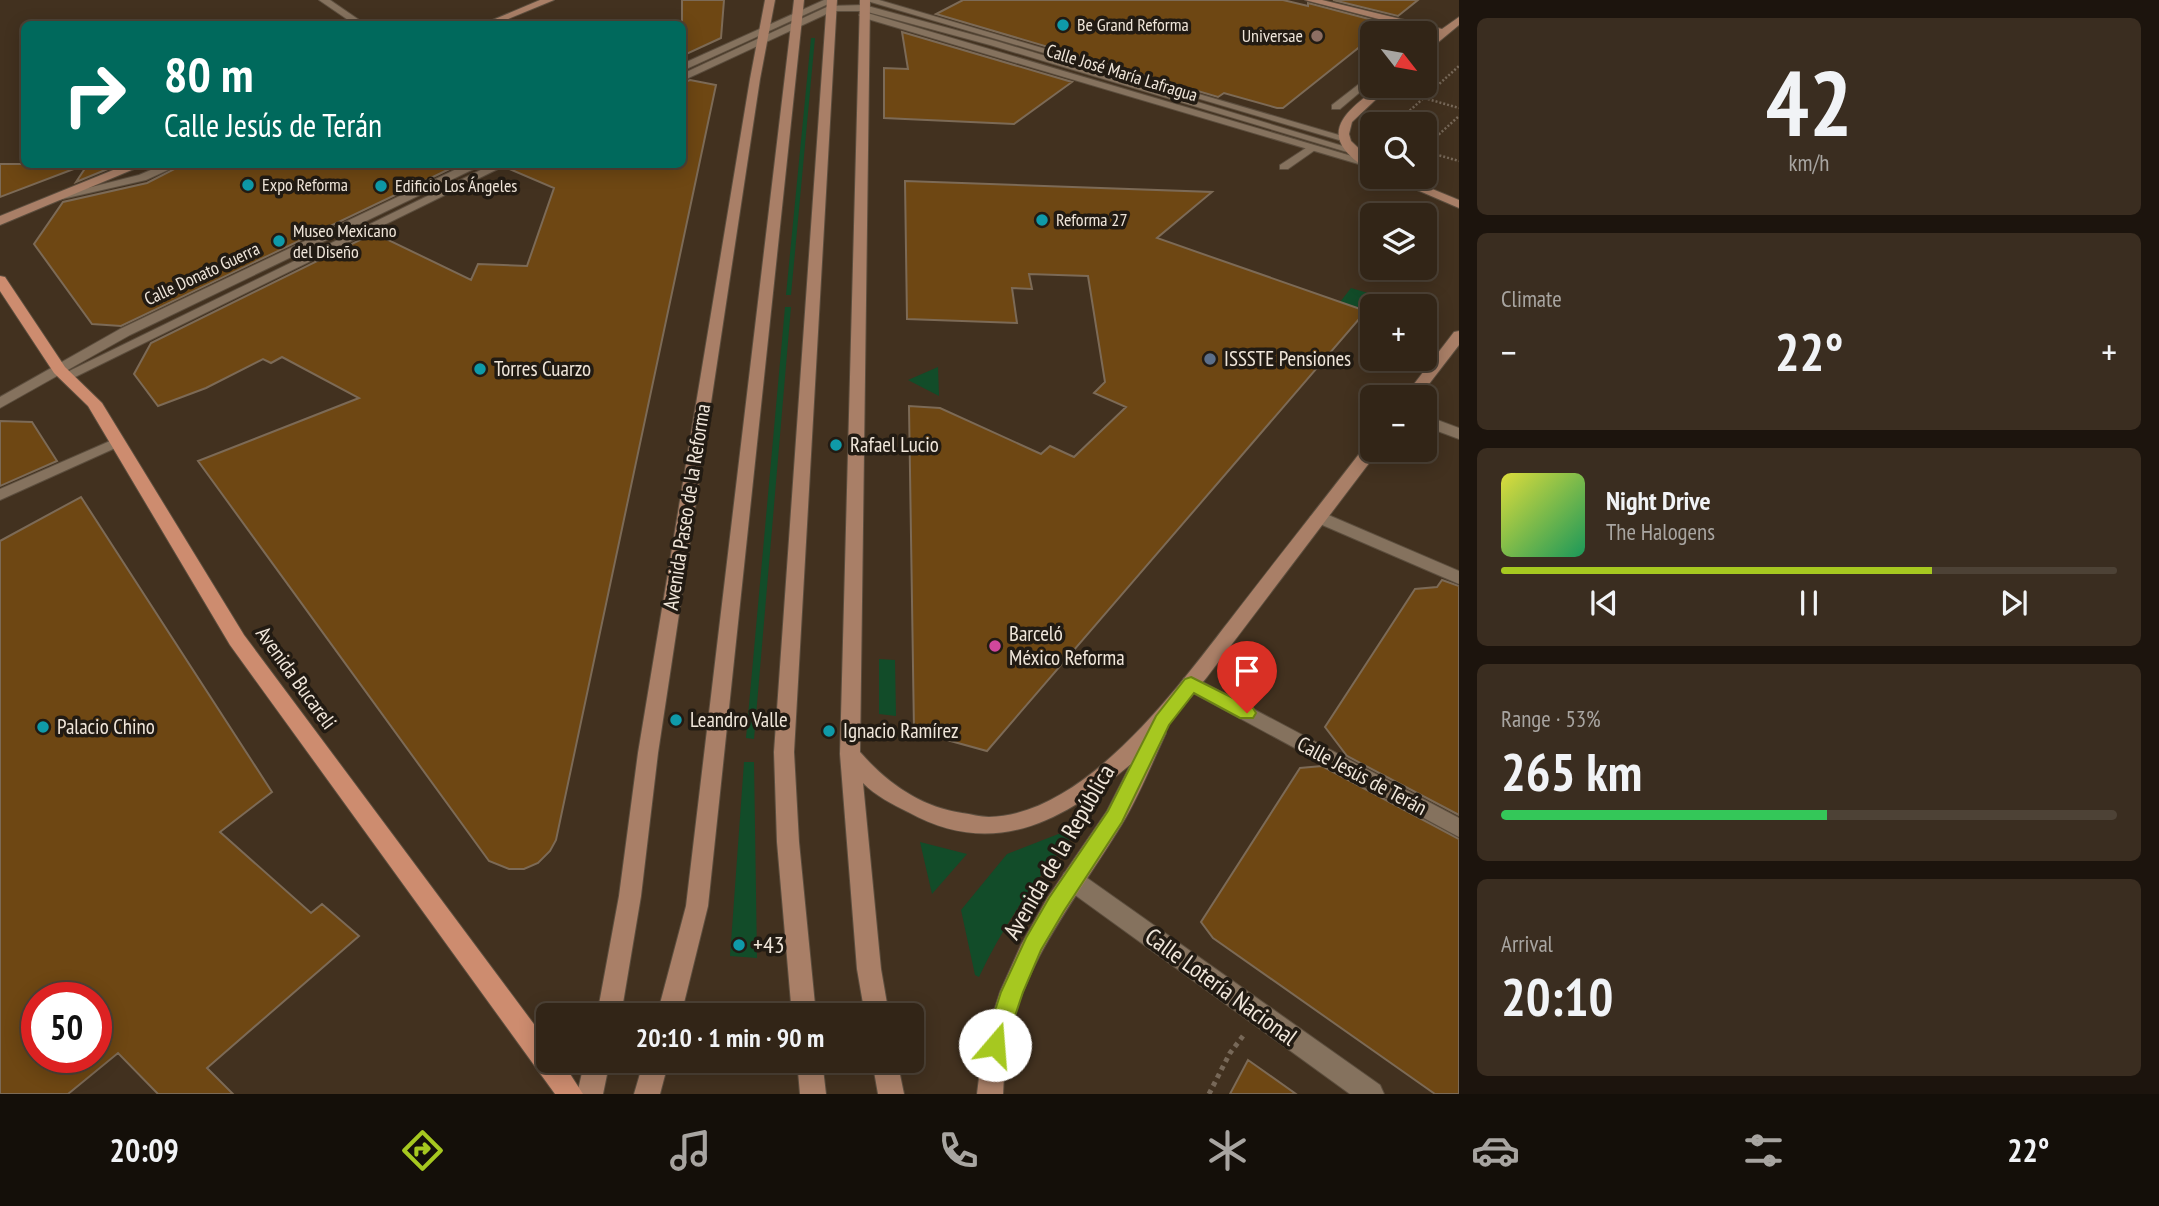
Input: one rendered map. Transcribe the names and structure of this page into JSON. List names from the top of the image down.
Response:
{
  "streets": {
    "main road": ["Avenida Paseo de la Reforma", "Avenida Bucareli", "Avenida de la República"],
    "street": [
      "Calle José María Lafragua",
      "Calle Donato Guerra",
      "Calle Jesús de Terán",
      "Calle Lotería Nacional"
    ]
  },
  "crossings": [
    ["Calle Donato Guerra", "Avenida Bucareli"],
    ["Calle Jesús de Terán", "Avenida de la República"],
    ["Avenida de la República", "Calle Lotería Nacional"]
  ],
  "places": [
    "Be Grand Reforma",
    "Universae",
    "Expo Reforma",
    "Edificio Los Ángeles",
    "Reforma 27",
    "Museo Mexicano del Diseño",
    "ISSSTE Pensiones",
    "Torres Cuarzo",
    "Rafael Lucio",
    "Barceló México Reforma",
    "Leandro Valle",
    "Palacio Chino",
    "Ignacio Ramírez",
    "+43"
  ],
  "north": "bottom right",
  "page": {
    "tile": [
      ["42", "km/h"],
      "Climate",
      ["Range · 53%", "265 km"],
      ["Arrival", "20:10"]
    ],
    "map_buttons": ["+", "−"],
    "turn": ["80 m", "Calle Jesús de Terán"],
    "heat": ["−", "22°", "+"],
    "song": ["Night Drive", "The Halogens"],
    "limit": "50",
    "trip": "20:10 · 1 min · 90 m",
    "tabs": ["20:09", "22°"]
  }
}
